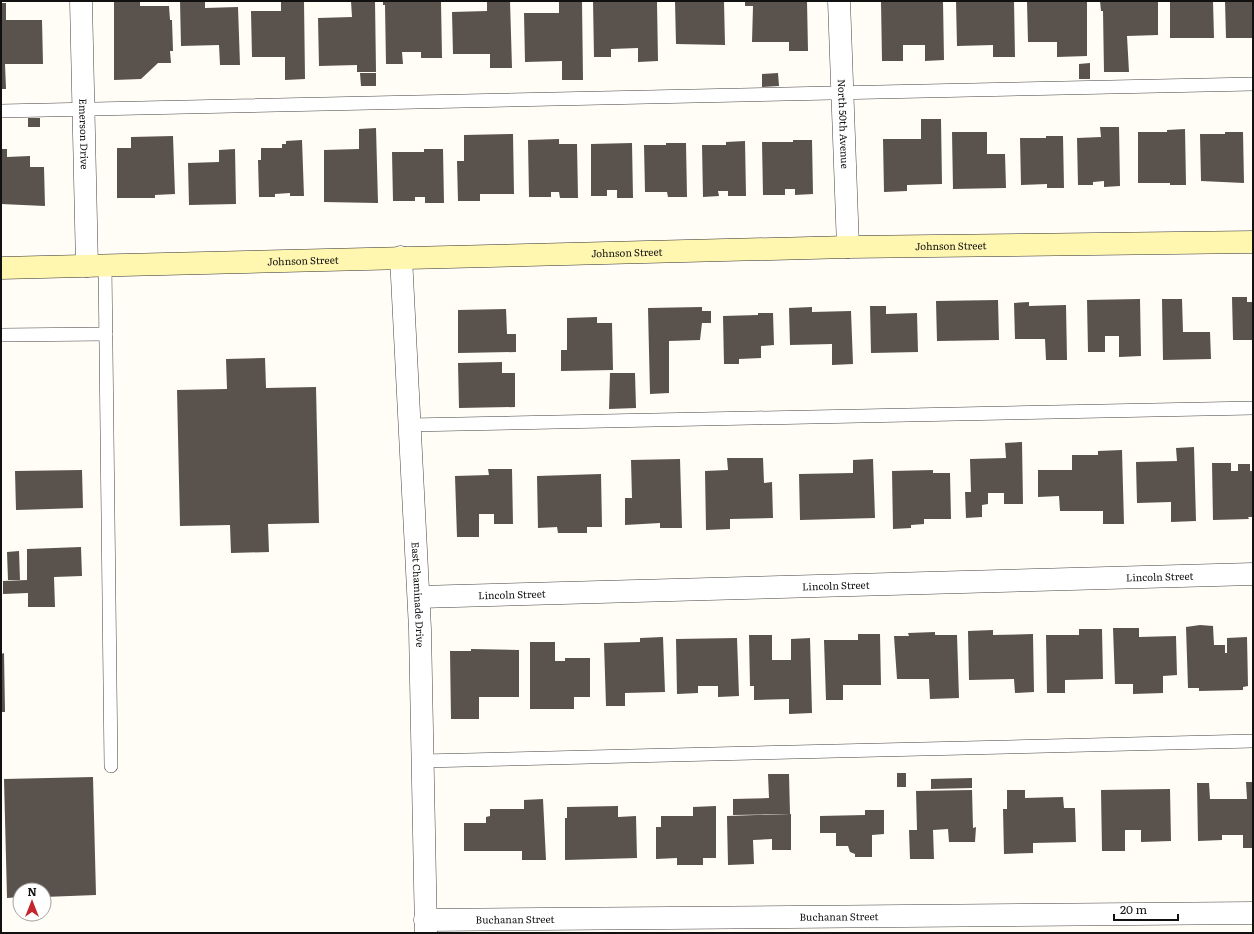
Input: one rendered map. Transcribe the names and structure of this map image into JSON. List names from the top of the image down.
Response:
{
  "streets": {
    "street": [
      "North 50th Avenue",
      "Emerson Drive",
      "Johnson Street",
      "Lincoln Street",
      "East Chaminade Drive",
      "Buchanan Street"
    ]
  },
  "crossings": [
    ["North 50th Avenue", "Johnson Street"],
    ["Emerson Drive", "Johnson Street"],
    ["Johnson Street", "East Chaminade Drive"],
    ["Lincoln Street", "East Chaminade Drive"],
    ["East Chaminade Drive", "Buchanan Street"]
  ],
  "scale_bar": "20 m",
  "north": "top"
}
